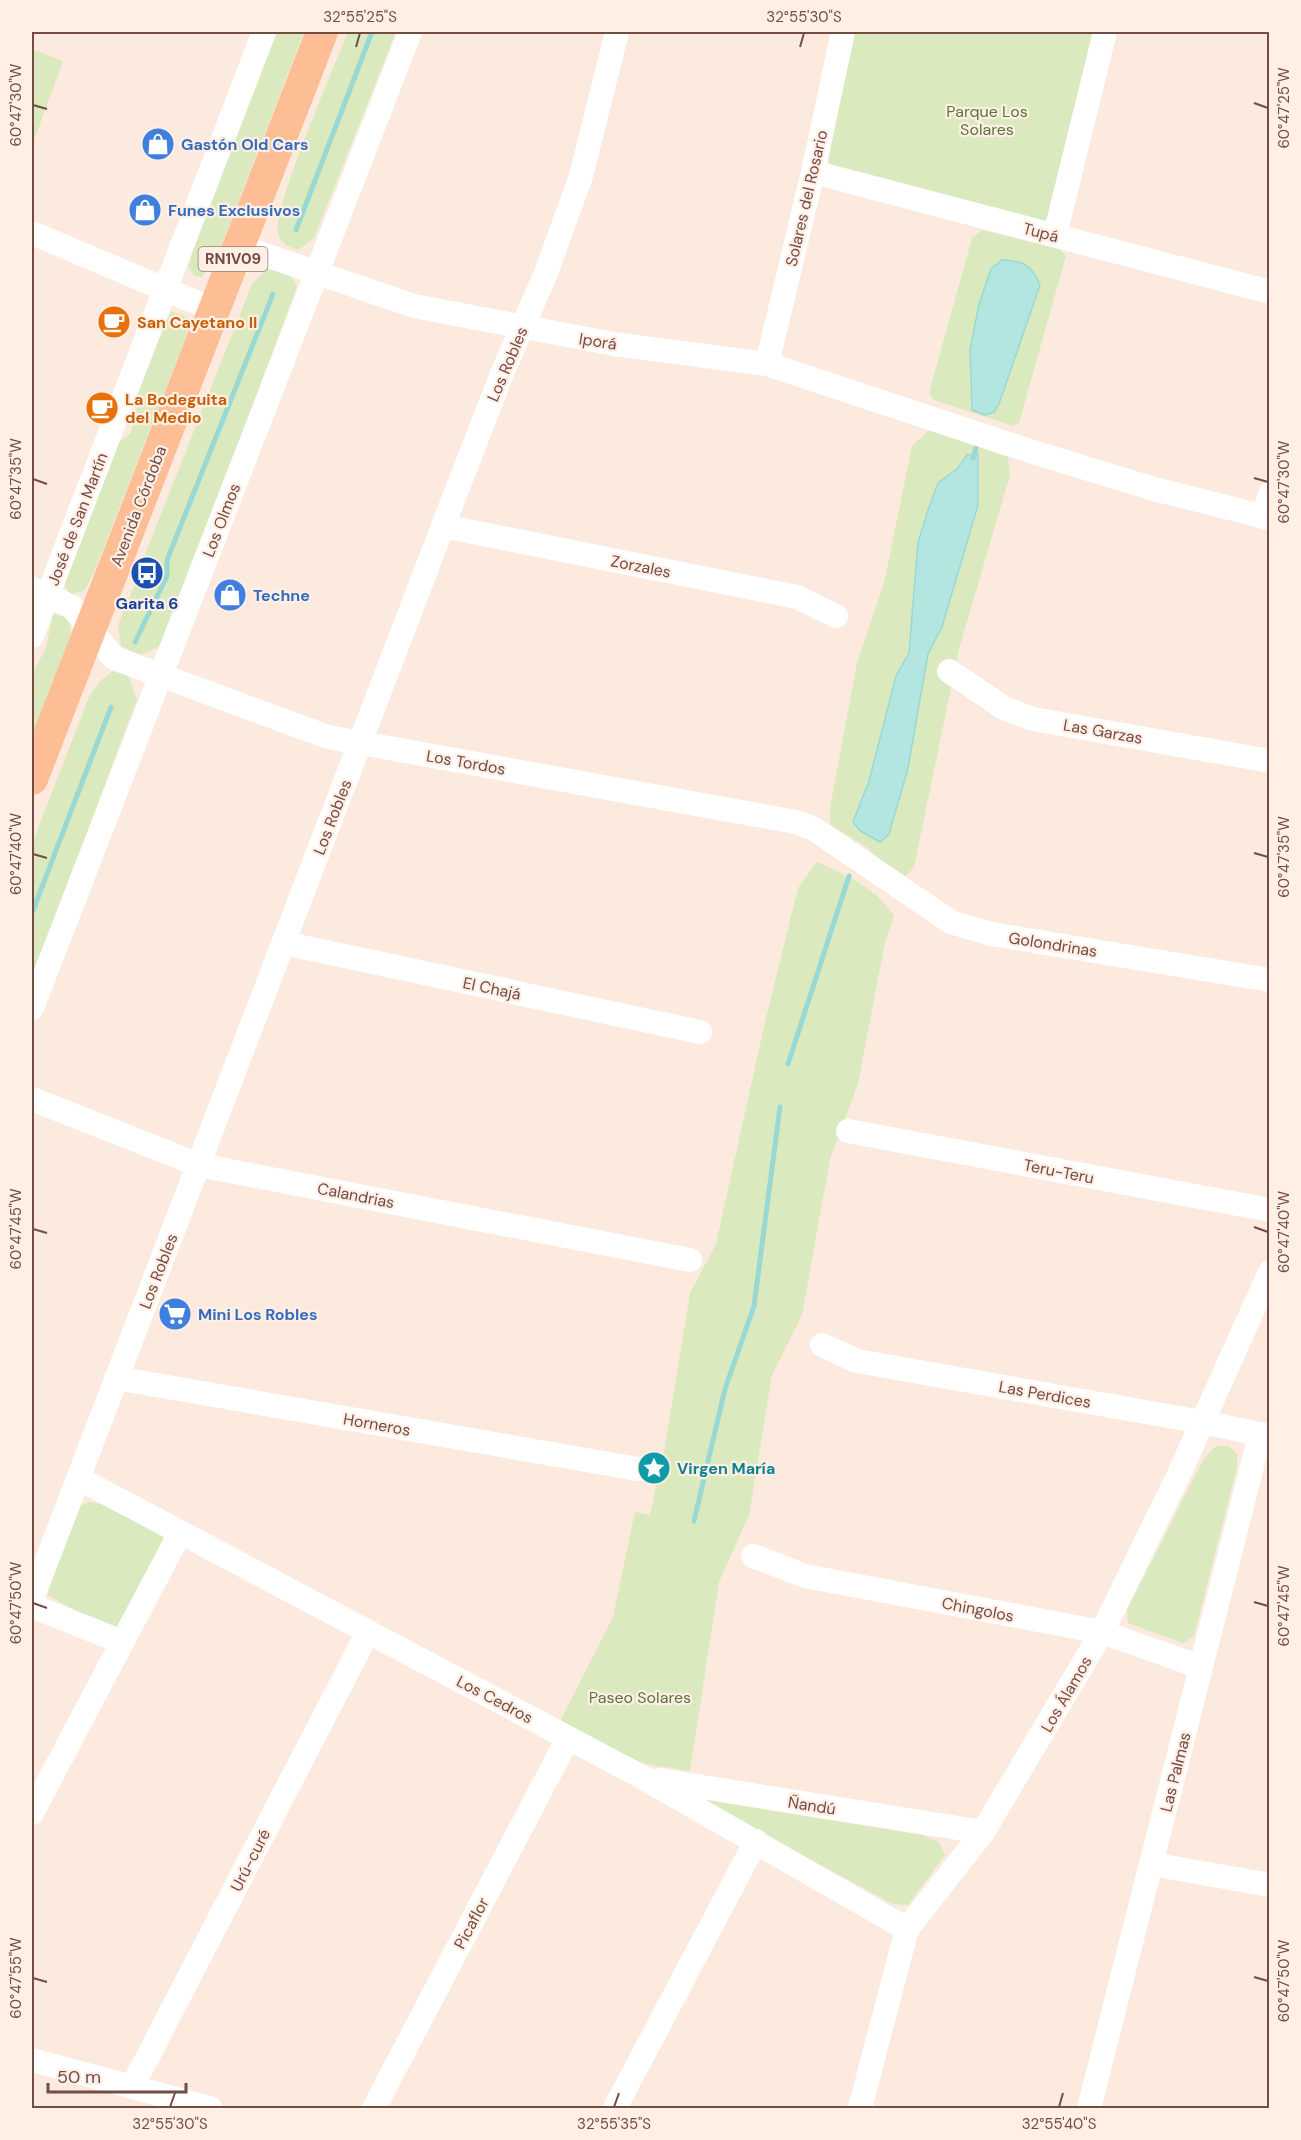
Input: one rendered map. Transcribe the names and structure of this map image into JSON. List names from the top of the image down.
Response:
{
  "streets": {
    "main road": ["RN1V09", "Avenida Córdoba"],
    "street": [
      "Solares del Rosario",
      "Tupá",
      "Iporá",
      "Los Robles",
      "José de San Martín",
      "Los Olmos",
      "Zorzales",
      "Las Garzas",
      "Los Tordos",
      "Golondrinas",
      "El Chajá",
      "Teru-Teru",
      "Calandrias",
      "Las Perdices",
      "Horneros",
      "Chingolos",
      "Los Álamos",
      "Los Cedros",
      "Las Palmas",
      "Ñandú",
      "Urú-curé",
      "Picaflor"
    ]
  },
  "crossings": [
    ["Solares del Rosario", "Tupá"],
    ["Solares del Rosario", "Iporá"],
    ["Iporá", "Los Robles"],
    ["Iporá", "Avenida Córdoba"],
    ["Iporá", "Los Olmos"],
    ["Los Robles", "Zorzales"],
    ["Los Robles", "Los Tordos"],
    ["Los Robles", "El Chajá"],
    ["Los Robles", "Calandrias"],
    ["Los Robles", "Horneros"],
    ["Los Robles", "Los Cedros"],
    ["Avenida Córdoba", "Los Tordos"],
    ["José de San Martín", "Los Tordos"],
    ["Los Olmos", "Los Tordos"],
    ["Los Tordos", "Golondrinas"],
    ["Las Perdices", "Los Álamos"],
    ["Las Perdices", "Las Palmas"],
    ["Chingolos", "Los Álamos"],
    ["Chingolos", "Las Palmas"],
    ["Los Álamos", "Los Cedros"],
    ["Los Álamos", "Ñandú"],
    ["Los Cedros", "Ñandú"],
    ["Los Cedros", "Urú-curé"],
    ["Los Cedros", "Picaflor"]
  ],
  "parks": ["Parque Los Solares", "Paseo Solares"],
  "places": {
    "shop": ["Gastón Old Cars", "Funes Exclusivos", "Techne"],
    "cafe": ["San Cayetano II", "La Bodeguita del Medio"],
    "bus stop": ["Garita 6"],
    "supermarket": ["Mini Los Robles"],
    "place": ["Virgen María"]
  },
  "scale_bar": "50 m",
  "coordinates": [
    "32°55'25\"S",
    "32°55'30\"S",
    "60°47'30\"W",
    "60°47'25\"W",
    "60°47'35\"W",
    "60°47'40\"W",
    "60°47'45\"W",
    "60°47'50\"W",
    "60°47'55\"W",
    "32°55'35\"S",
    "32°55'40\"S"
  ]
}
